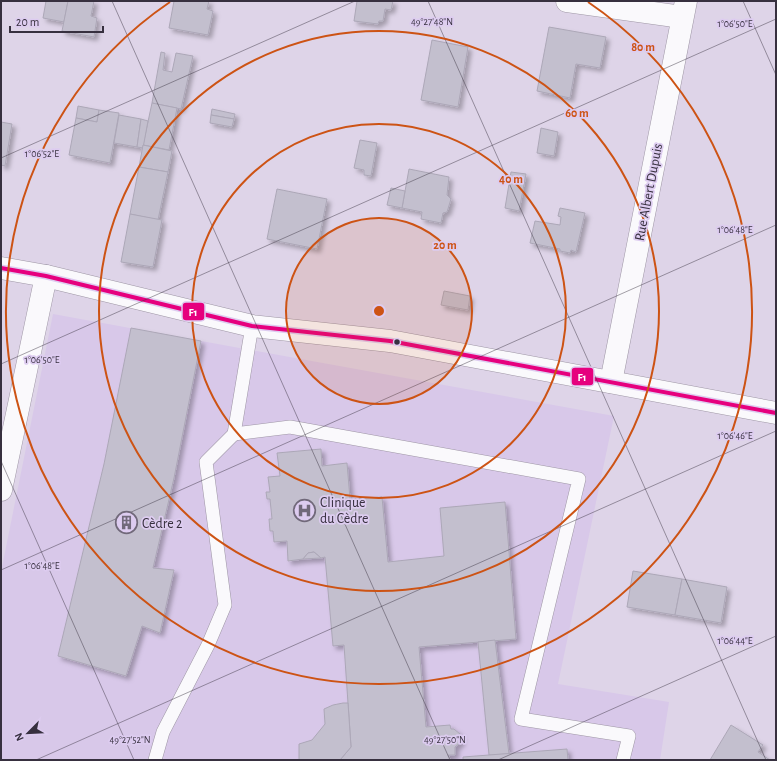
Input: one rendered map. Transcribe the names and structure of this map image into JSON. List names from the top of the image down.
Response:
{
  "streets": {
    "main road": ["Rue Albert Dupuis"]
  },
  "places": {
    "hospital": ["Clinique du Cèdre"],
    "building": ["Cèdre 2"]
  },
  "lines": ["transit line F1"],
  "scale_bar": "20 m",
  "north": "bottom left",
  "coordinates": [
    "49°27'48\"N",
    "1°06'50\"E",
    "1°06'52\"E",
    "1°06'48\"E",
    "1°06'46\"E",
    "1°06'44\"E",
    "49°27'52\"N",
    "49°27'50\"N"
  ],
  "rings": [
    "80 m",
    "60 m",
    "40 m",
    "20 m"
  ]
}
